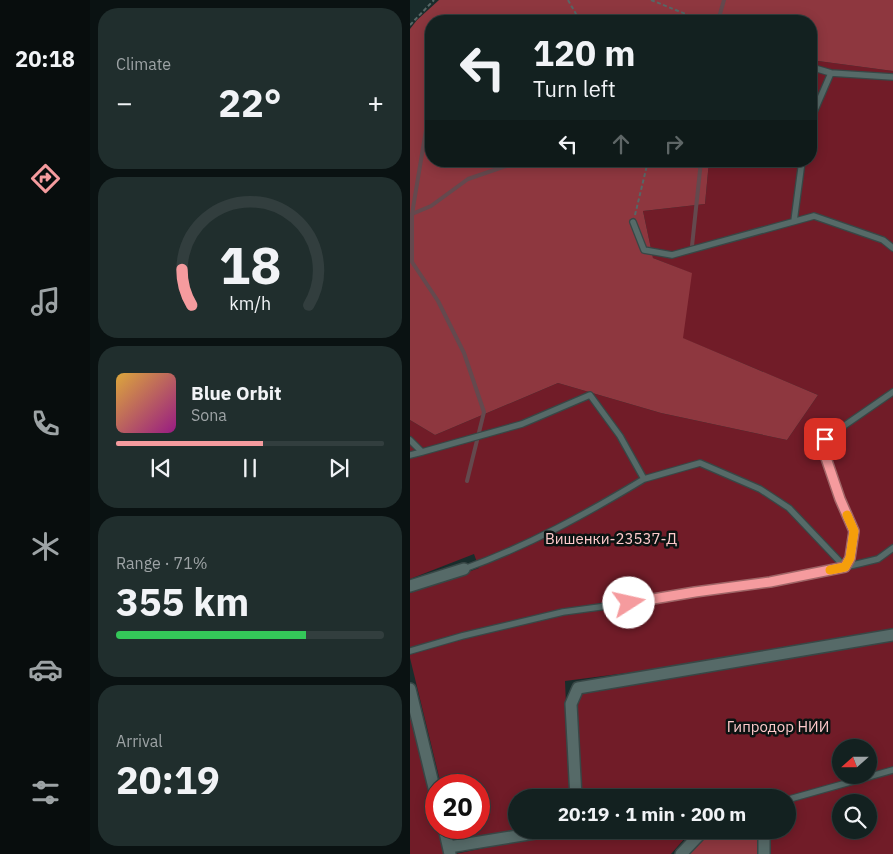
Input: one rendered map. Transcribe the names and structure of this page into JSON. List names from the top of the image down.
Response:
{
  "parks": ["Вишенки-23537-Д", "Гипродор НИИ"],
  "north": "left",
  "page": {
    "tabs": "20:18",
    "tile": [
      "Climate",
      ["Range · 71%", "355 km"],
      ["Arrival", "20:19"]
    ],
    "turn": ["120 m", "Turn left"],
    "heat": ["−", "22°", "+"],
    "song": ["Blue Orbit", "Sona"],
    "limit": "20",
    "trip": "20:19 · 1 min · 200 m",
    "gauge": ["18", "km/h"]
  }
}
